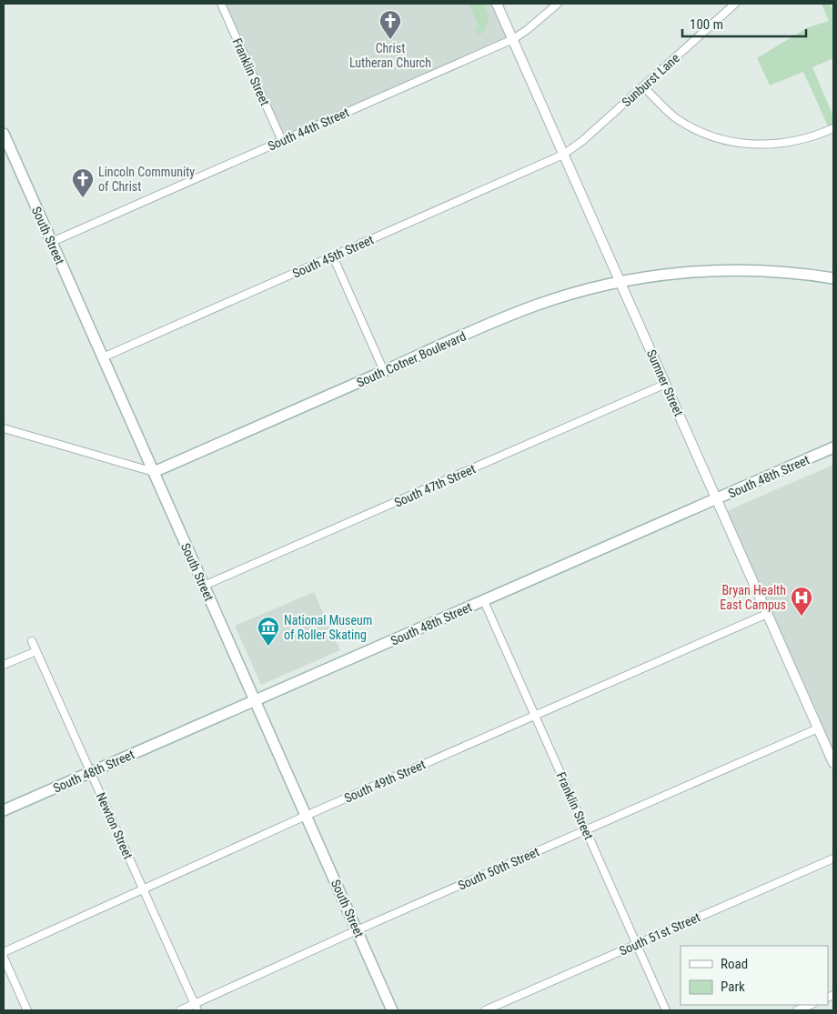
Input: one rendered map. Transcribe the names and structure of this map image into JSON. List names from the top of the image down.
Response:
{
  "streets": {
    "main road": ["South Street", "South Cotner Boulevard", "South 48th Street"],
    "street": [
      "Franklin Street",
      "Sunburst Lane",
      "South 44th Street",
      "South 45th Street",
      "Sumner Street",
      "South 47th Street",
      "South 49th Street",
      "Newton Street",
      "South 50th Street",
      "South 51st Street"
    ]
  },
  "crossings": [
    ["Franklin Street", "South 44th Street"],
    ["Franklin Street", "South 48th Street"],
    ["Franklin Street", "South 49th Street"],
    ["Franklin Street", "South 50th Street"],
    ["Franklin Street", "South 51st Street"],
    ["Sunburst Lane", "South 45th Street"],
    ["Sunburst Lane", "Sumner Street"],
    ["South 44th Street", "South Street"],
    ["South 44th Street", "Sumner Street"],
    ["South Street", "South 45th Street"],
    ["South Street", "South Cotner Boulevard"],
    ["South Street", "South 48th Street"],
    ["South Street", "South 47th Street"],
    ["South Street", "South 49th Street"],
    ["South Street", "South 50th Street"],
    ["South 45th Street", "Sumner Street"],
    ["South Cotner Boulevard", "Sumner Street"],
    ["Sumner Street", "South 48th Street"],
    ["Sumner Street", "South 47th Street"],
    ["Sumner Street", "South 49th Street"],
    ["Sumner Street", "South 50th Street"],
    ["South 48th Street", "Newton Street"],
    ["South 49th Street", "Newton Street"],
    ["Newton Street", "South 50th Street"]
  ],
  "places": {
    "church": ["Christ Lutheran Church", "Lincoln Community of Christ"],
    "hospital": ["Bryan Health East Campus"],
    "museum": ["National Museum of Roller Skating"]
  },
  "legend": ["Road", "Park"],
  "scale_bar": "100 m"
}
